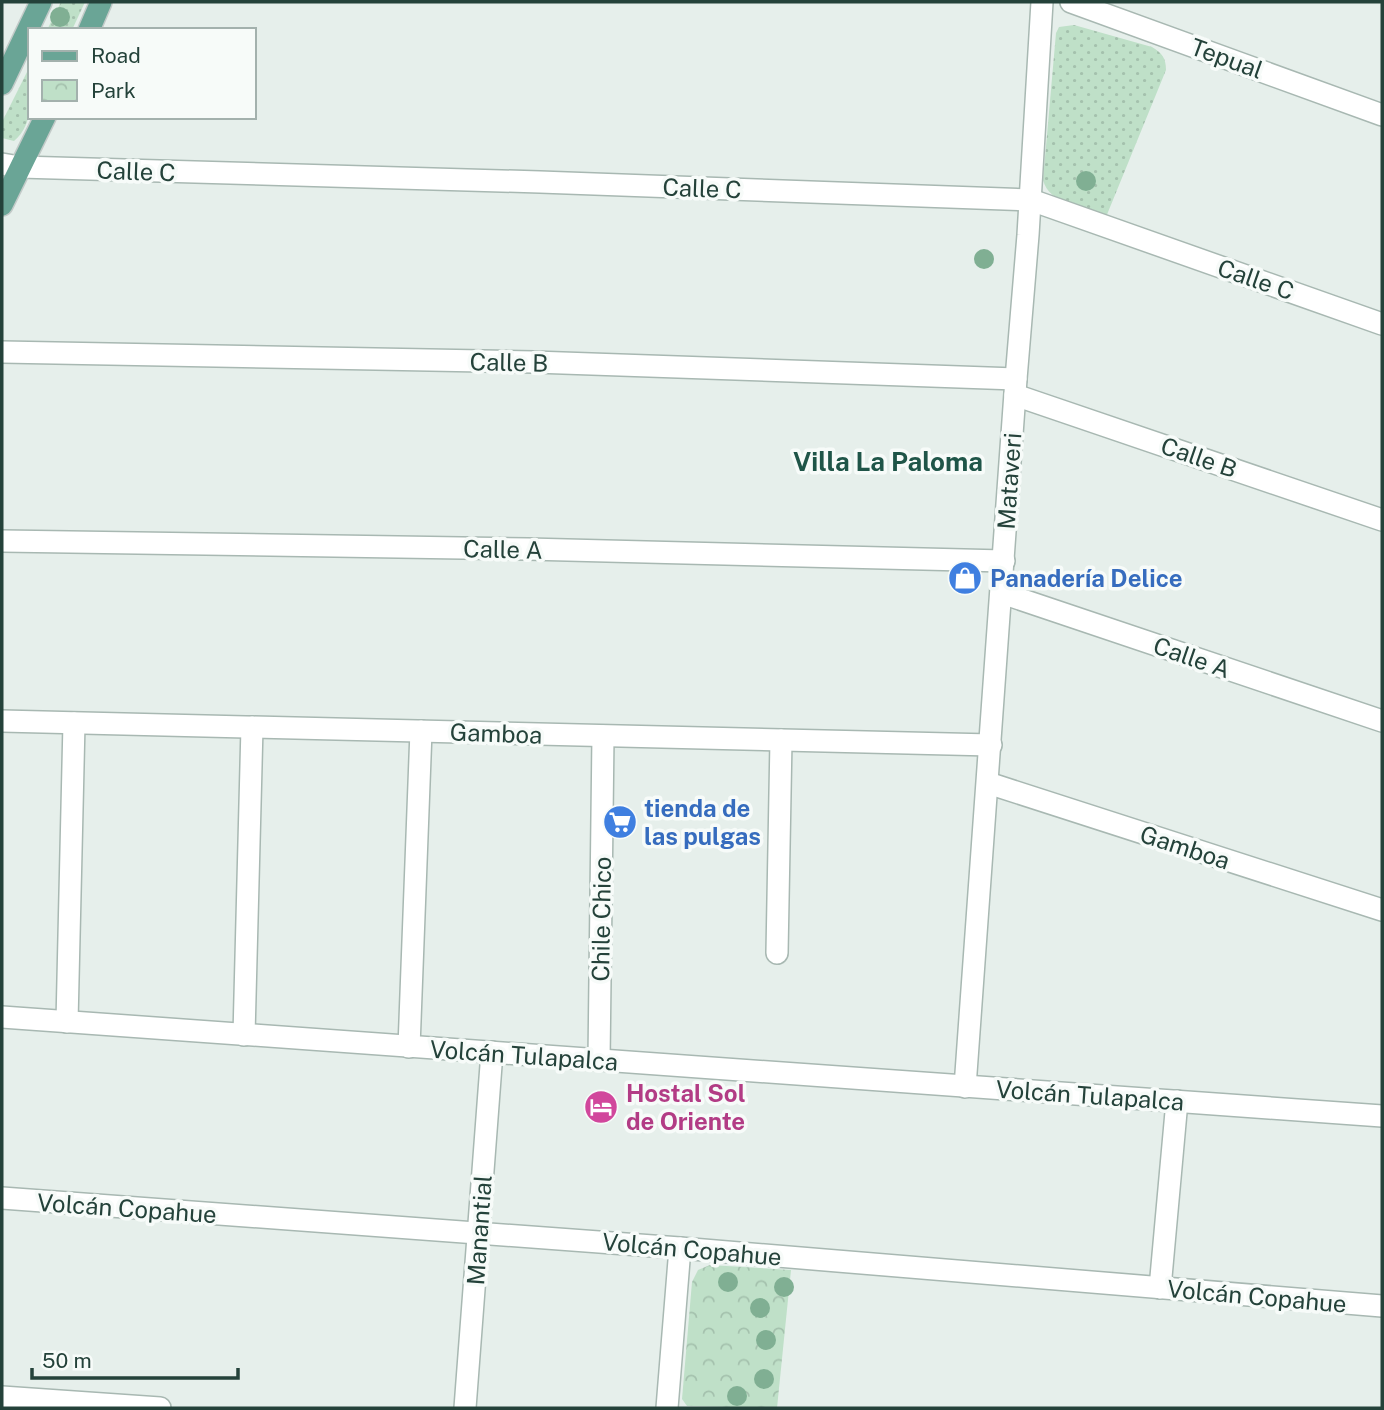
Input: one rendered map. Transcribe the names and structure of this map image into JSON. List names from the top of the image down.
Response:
{
  "streets": {
    "street": [
      "Tepual",
      "Calle C",
      "Calle B",
      "Mataveri",
      "Calle A",
      "Gamboa",
      "Chile Chico",
      "Volcán Tulapalca",
      "Volcán Copahue",
      "Manantial"
    ]
  },
  "crossings": [
    ["Calle C", "Mataveri"],
    ["Calle B", "Mataveri"],
    ["Mataveri", "Calle A"],
    ["Mataveri", "Gamboa"],
    ["Mataveri", "Volcán Tulapalca"],
    ["Gamboa", "Chile Chico"],
    ["Chile Chico", "Volcán Tulapalca"],
    ["Volcán Tulapalca", "Manantial"],
    ["Volcán Copahue", "Manantial"]
  ],
  "districts": ["Villa La Paloma"],
  "places": {
    "shop": ["Panadería Delice"],
    "supermarket": ["tienda de las pulgas"],
    "hotel": ["Hostal Sol de Oriente"]
  },
  "legend": ["Road", "Park"],
  "scale_bar": "50 m"
}
